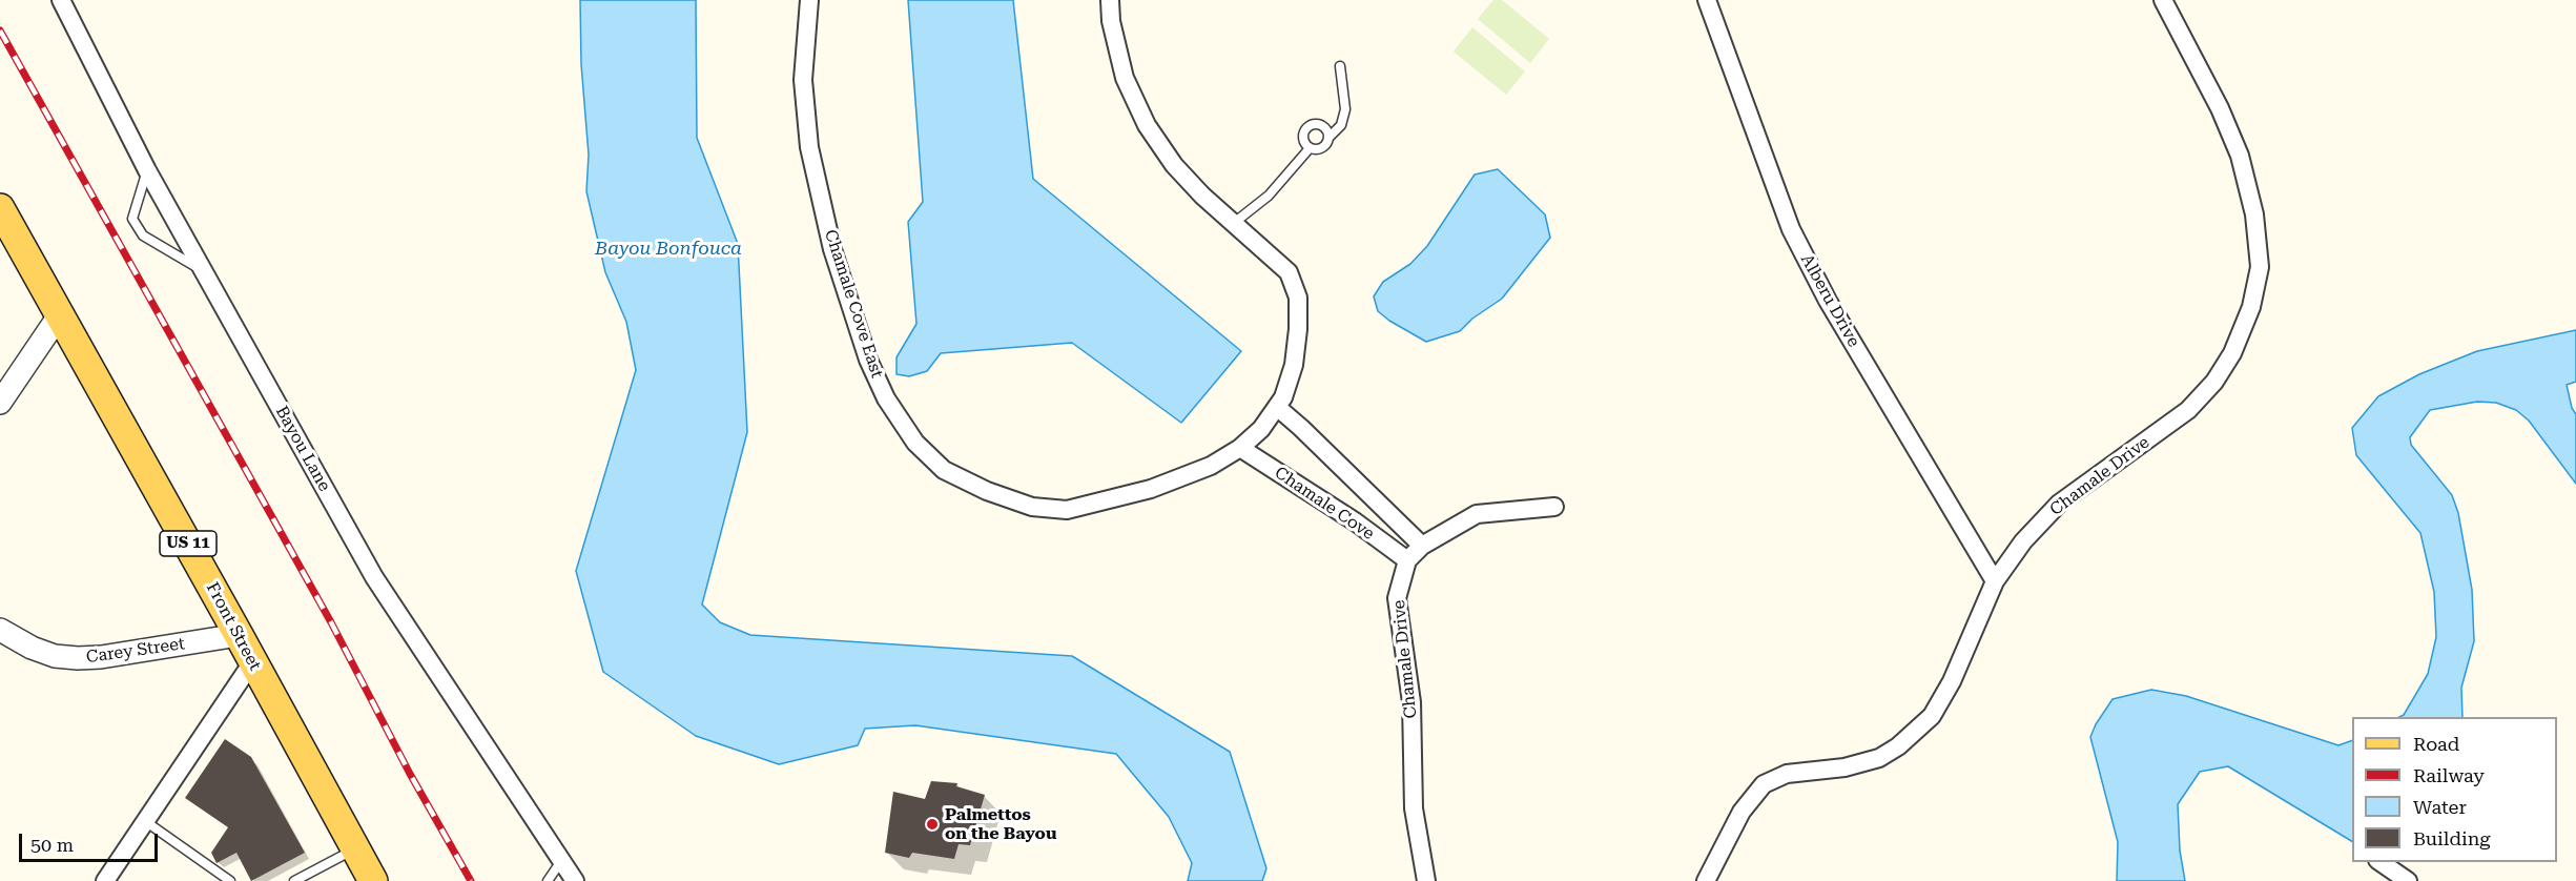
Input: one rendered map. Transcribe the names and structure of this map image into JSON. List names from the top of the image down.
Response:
{
  "streets": {
    "main road": ["US 11", "Front Street"],
    "street": [
      "Alberu Drive",
      "Chamale Cove East",
      "Bayou Lane",
      "Chamale Drive",
      "Chamale Cove",
      "Carey Street"
    ]
  },
  "crossings": [
    ["Alberu Drive", "Chamale Drive"],
    ["Chamale Cove East", "Chamale Cove"],
    ["Chamale Drive", "Chamale Cove"],
    ["Front Street", "Carey Street"]
  ],
  "water": ["Bayou Bonfouca"],
  "places": ["Palmettos on the Bayou"],
  "legend": [
    "Road",
    "Railway",
    "Water",
    "Building"
  ],
  "scale_bar": "50 m"
}
